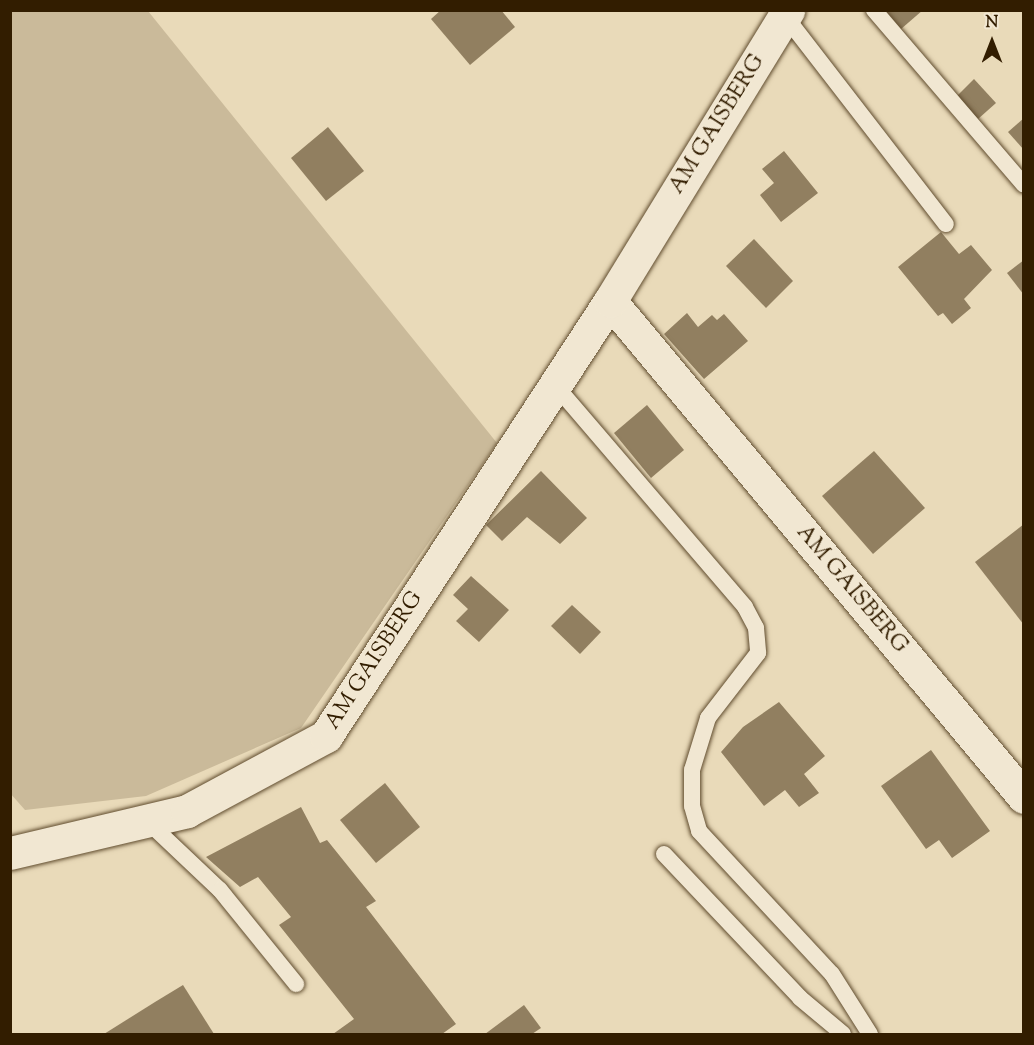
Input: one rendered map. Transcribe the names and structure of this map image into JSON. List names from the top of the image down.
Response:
{
  "streets": {
    "street": ["AM GAISBERG"]
  },
  "north": "top"
}
